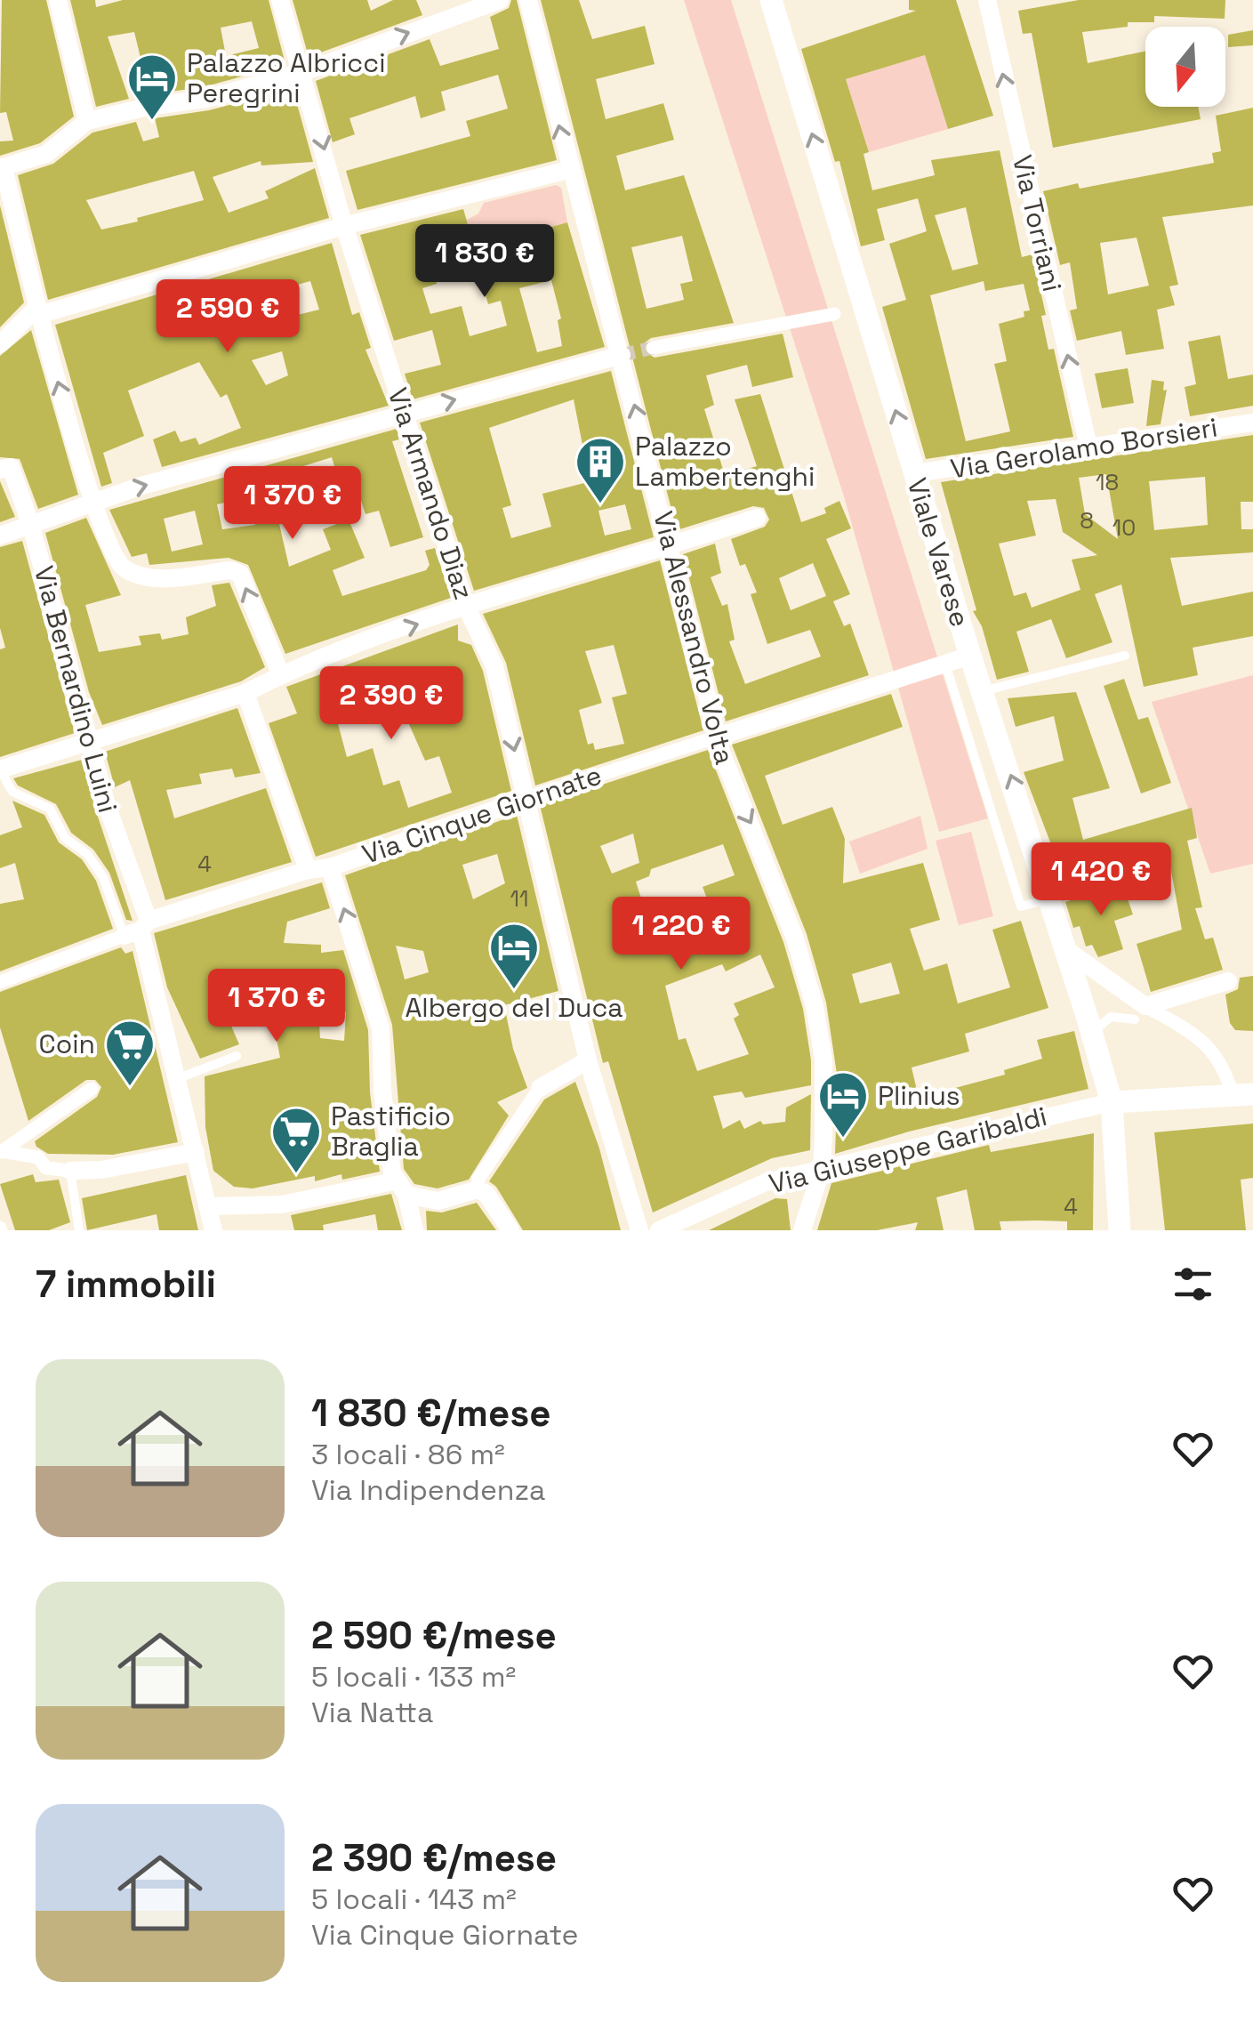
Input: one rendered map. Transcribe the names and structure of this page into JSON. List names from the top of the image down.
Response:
{
  "streets": {
    "street": [
      "Via Torriani",
      "Via Gerolamo Borsieri",
      "Via Armando Diaz",
      "Viale Varese",
      "Via Alessandro Volta",
      "Via Bernardino Luini",
      "Via Cinque Giornate",
      "Via Giuseppe Garibaldi"
    ]
  },
  "crossings": [
    ["Via Torriani", "Via Gerolamo Borsieri"],
    ["Via Gerolamo Borsieri", "Viale Varese"],
    ["Via Armando Diaz", "Via Cinque Giornate"],
    ["Viale Varese", "Via Cinque Giornate"],
    ["Viale Varese", "Via Giuseppe Garibaldi"],
    ["Via Alessandro Volta", "Via Cinque Giornate"],
    ["Via Alessandro Volta", "Via Giuseppe Garibaldi"],
    ["Via Bernardino Luini", "Via Cinque Giornate"]
  ],
  "one_way": ["Via Torriani", "Viale Varese"],
  "places": {
    "hotel": ["Palazzo Albricci Peregrini", "Albergo del Duca", "Plinius"],
    "building": ["Palazzo Lambertenghi"],
    "supermarket": ["Coin", "Pastificio Braglia"]
  },
  "house_numbers": [
    "18",
    "8",
    "10",
    "4",
    "11",
    "4"
  ],
  "north": "bottom",
  "page": {
    "price": [
      "1 830 €",
      "2 590 €",
      "1 370 €",
      "2 390 €",
      "1 420 €",
      "1 220 €",
      "1 370 €"
    ],
    "heading": "7 immobili",
    "list": [
      {
        "name": "1 830 €/mese",
        "note": "3 locali · 86 m² · Via Indipendenza"
      },
      {
        "name": "2 590 €/mese",
        "note": "5 locali · 133 m² · Via Natta"
      },
      {
        "name": "2 390 €/mese",
        "note": "5 locali · 143 m² · Via Cinque Giornate"
      }
    ]
  }
}
